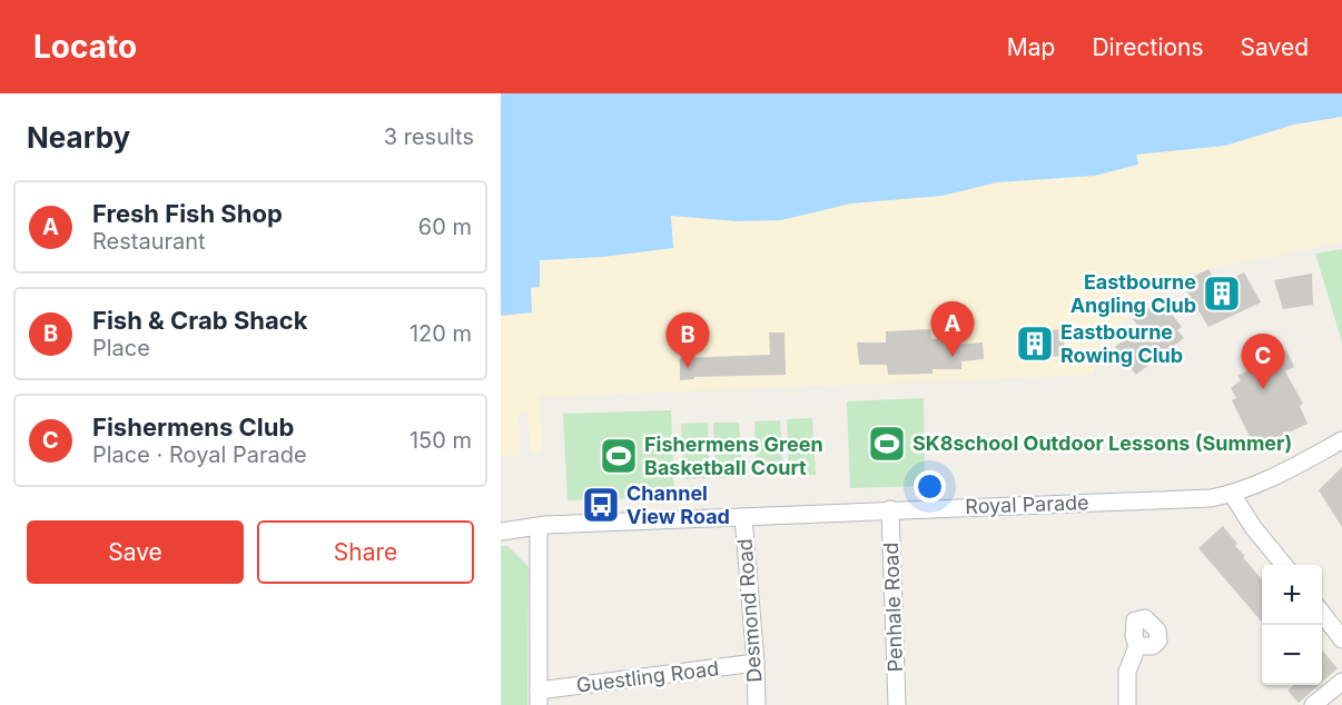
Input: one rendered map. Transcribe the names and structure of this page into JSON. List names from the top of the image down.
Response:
{
  "streets": {
    "street": [
      "Royal Parade",
      "Penhale Road",
      "Desmond Road",
      "Guestling Road"
    ]
  },
  "crossings": [
    ["Royal Parade", "Penhale Road"],
    ["Royal Parade", "Desmond Road"],
    ["Desmond Road", "Guestling Road"]
  ],
  "places": {
    "building": ["Eastbourne Angling Club", "Eastbourne Rowing Club"],
    "sports": ["SK8school Outdoor Lessons (Summer)", "Fishermens Green Basketball Court"],
    "bus stop": ["Channel View Road"]
  },
  "page": {
    "header": "Locato",
    "nav": ["Map", "Directions", "Saved"],
    "heading": ["Nearby", "3 results"],
    "list": [
      {
        "mark": "A",
        "name": "Fresh Fish Shop",
        "note": "Restaurant",
        "value": "60 m"
      },
      {
        "mark": "B",
        "name": "Fish & Crab Shack",
        "note": "Place",
        "value": "120 m"
      },
      {
        "mark": "C",
        "name": "Fishermens Club",
        "note": "Place · Royal Parade",
        "value": "150 m"
      }
    ],
    "pins": ["A", "B", "C"],
    "buttons": ["Save", "Share"],
    "map_buttons": ["+", "−"]
  }
}
